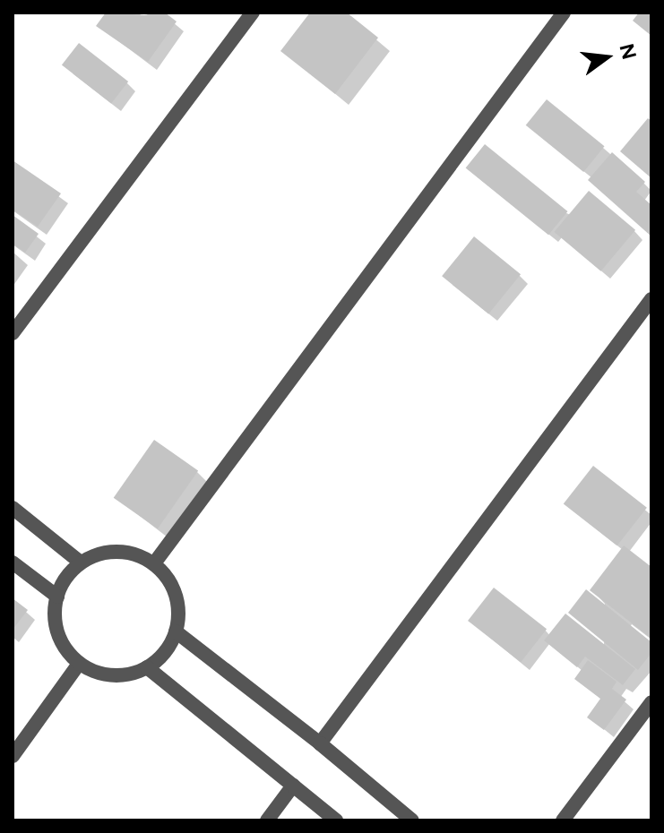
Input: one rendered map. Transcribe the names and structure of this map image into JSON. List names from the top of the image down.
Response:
{
  "north": "right"
}
